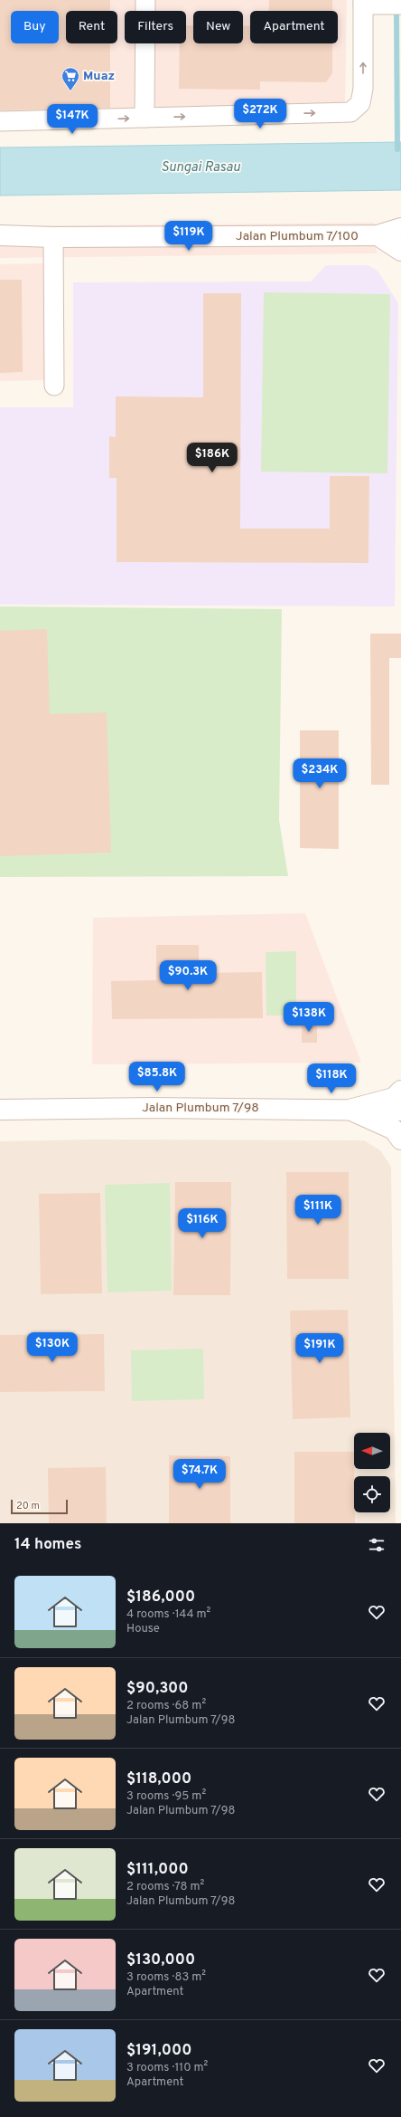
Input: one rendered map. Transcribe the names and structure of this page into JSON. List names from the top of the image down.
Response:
{
  "streets": {
    "street": ["Jalan Plumbum 7/100", "Jalan Plumbum 7/98"]
  },
  "water": ["Sungai Rasau"],
  "places": {
    "supermarket": ["Muaz"]
  },
  "scale_bar": "20 m",
  "north": "left",
  "page": {
    "chip": [
      "Buy",
      "Rent",
      "Filters",
      "New",
      "Apartment"
    ],
    "price": [
      "$272K",
      "$147K",
      "$119K",
      "$186K",
      "$234K",
      "$90.3K",
      "$138K",
      "$85.8K",
      "$118K",
      "$111K",
      "$116K",
      "$130K",
      "$191K",
      "$74.7K"
    ],
    "scale": "20 m",
    "heading": "14 homes",
    "list": [
      {
        "name": "$186,000",
        "note": "4 rooms · 144 m² · House"
      },
      {
        "name": "$90,300",
        "note": "2 rooms · 68 m² · Jalan Plumbum 7/98"
      },
      {
        "name": "$118,000",
        "note": "3 rooms · 95 m² · Jalan Plumbum 7/98"
      },
      {
        "name": "$111,000",
        "note": "2 rooms · 78 m² · Jalan Plumbum 7/98"
      },
      {
        "name": "$130,000",
        "note": "3 rooms · 83 m² · Apartment"
      },
      {
        "name": "$191,000",
        "note": "3 rooms · 110 m² · Apartment"
      }
    ]
  }
}
